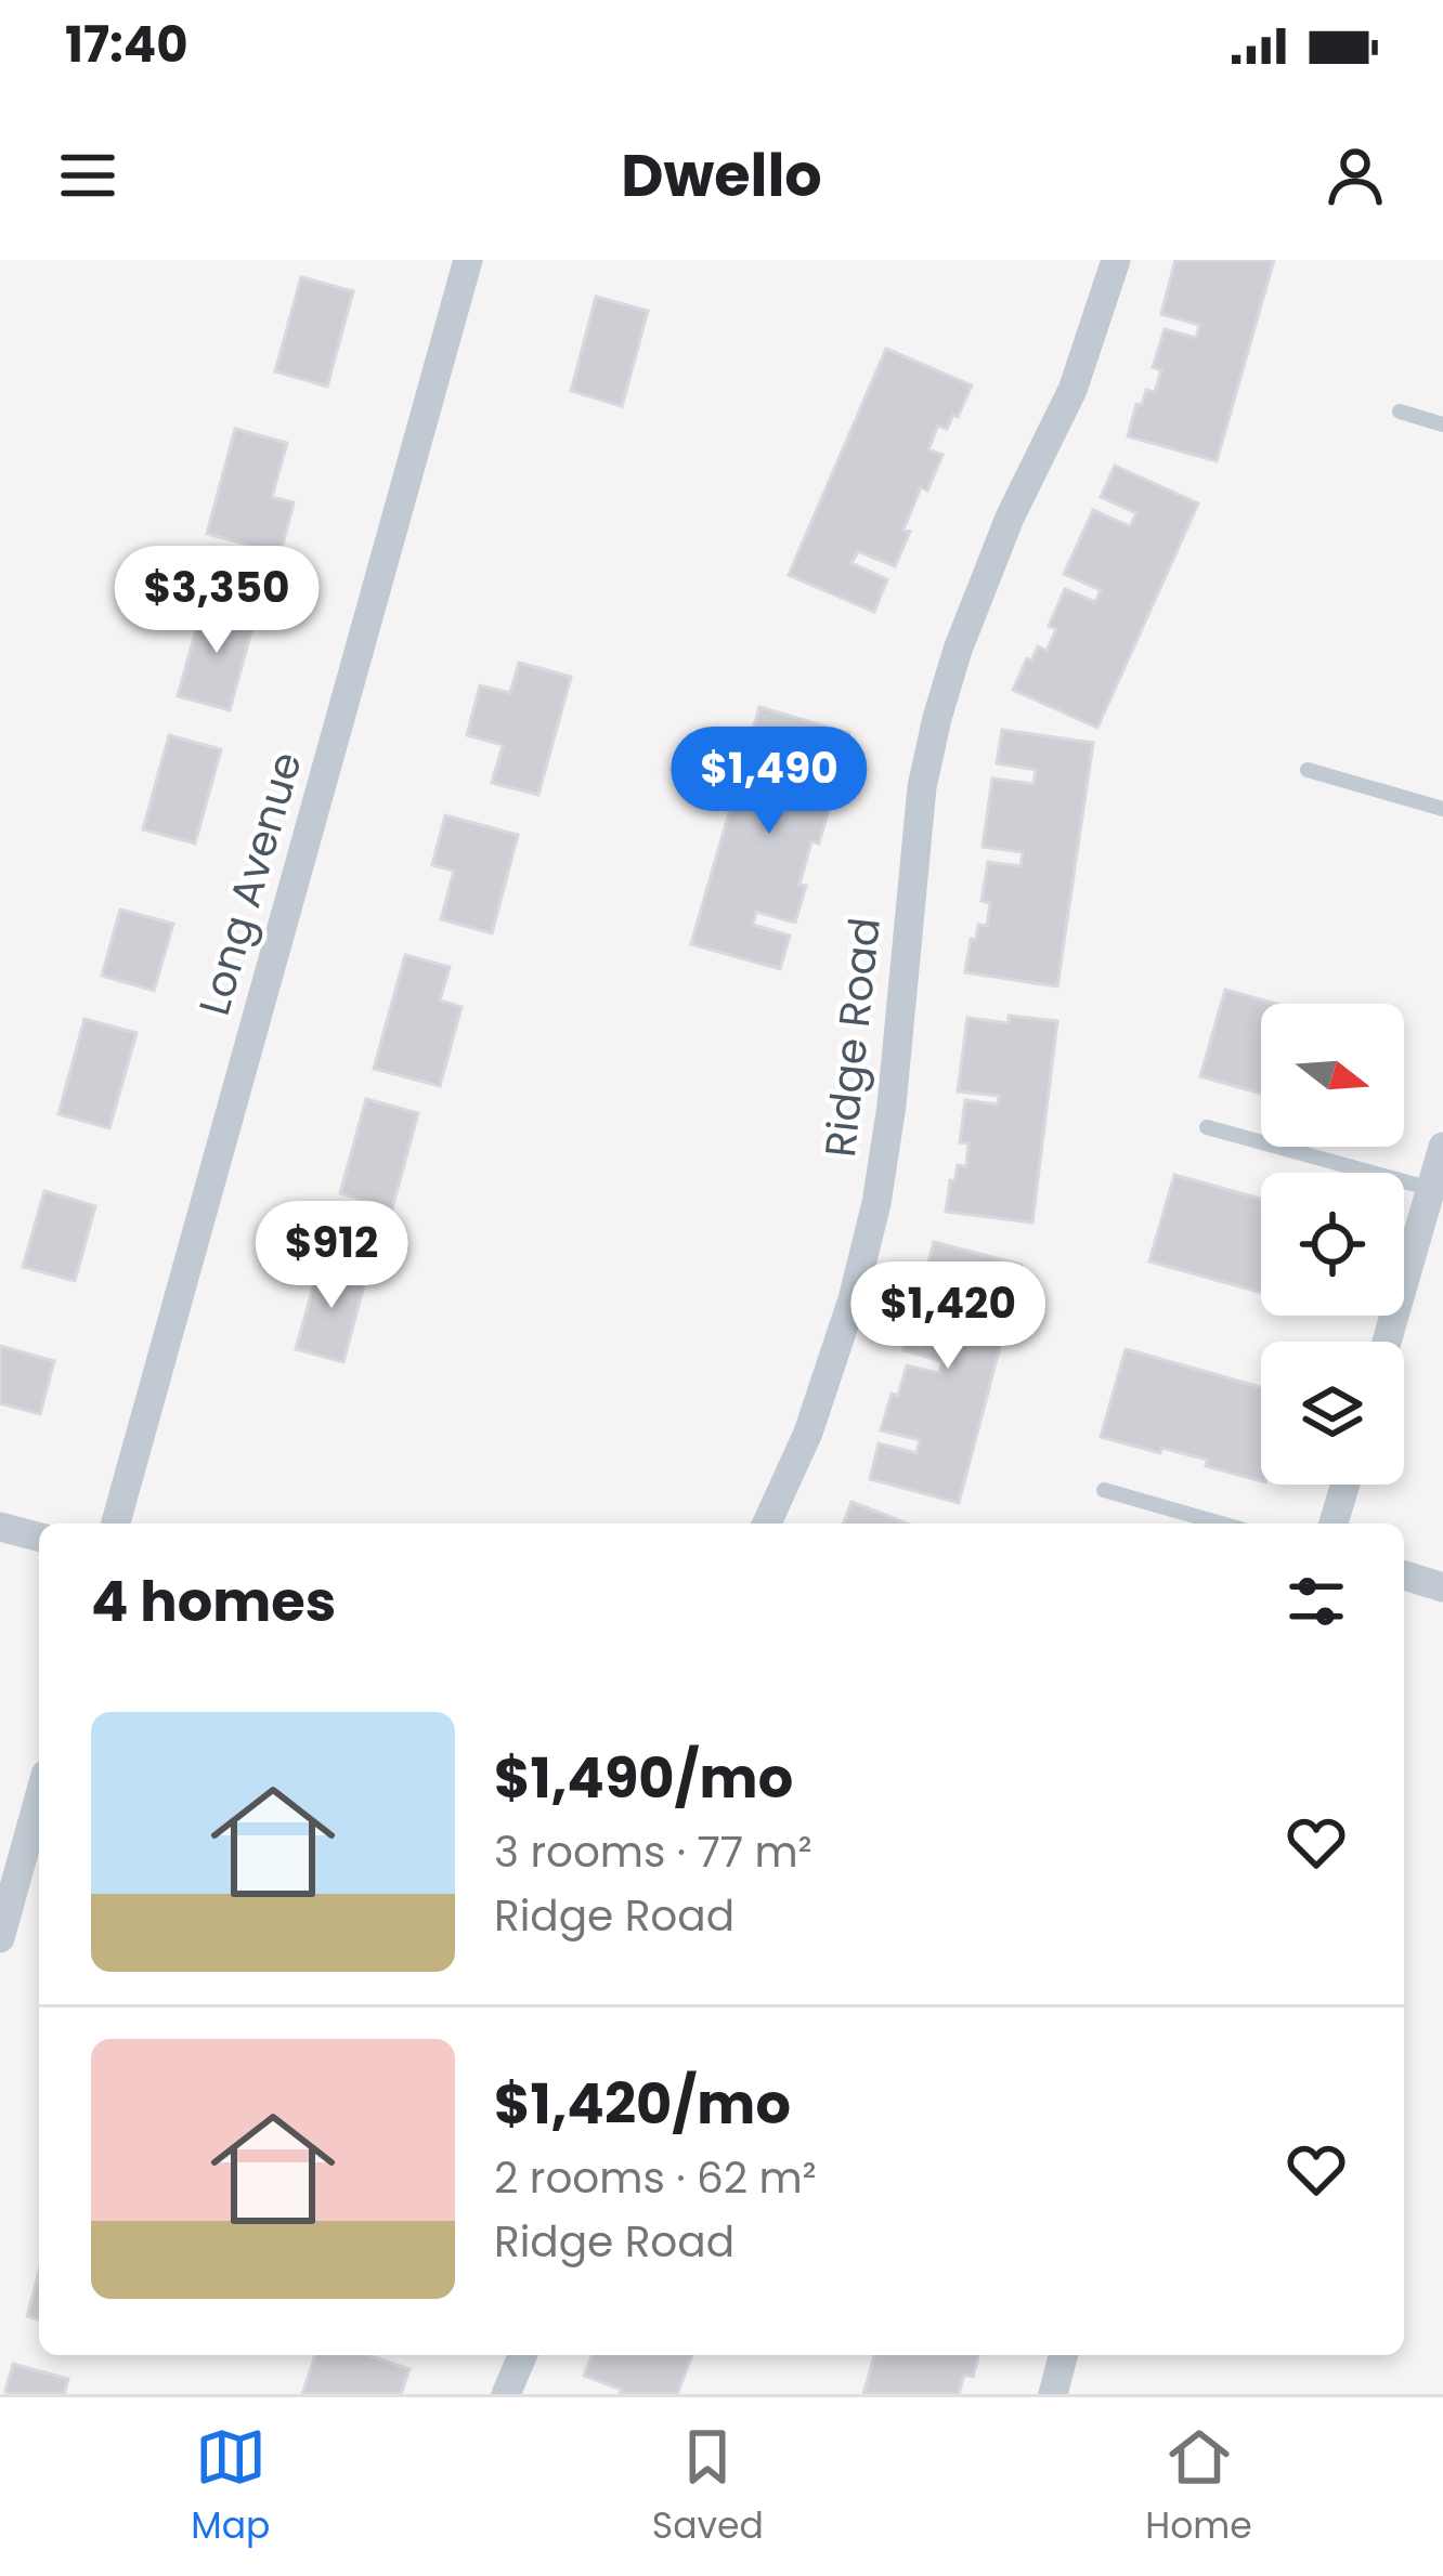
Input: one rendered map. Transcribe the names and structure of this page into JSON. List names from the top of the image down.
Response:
{
  "streets": {
    "street": ["Long Avenue", "Ridge Road"]
  },
  "north": "right",
  "page": {
    "status": "17:40",
    "header": "Dwello",
    "price": [
      "$3,350",
      "$1,490",
      "$912",
      "$1,420"
    ],
    "heading": "4 homes",
    "list": [
      {
        "name": "$1,490/mo",
        "note": "3 rooms · 77 m² · Ridge Road"
      },
      {
        "name": "$1,420/mo",
        "note": "2 rooms · 62 m² · Ridge Road"
      }
    ],
    "tabs": ["Map", "Saved", "Home"]
  }
}
